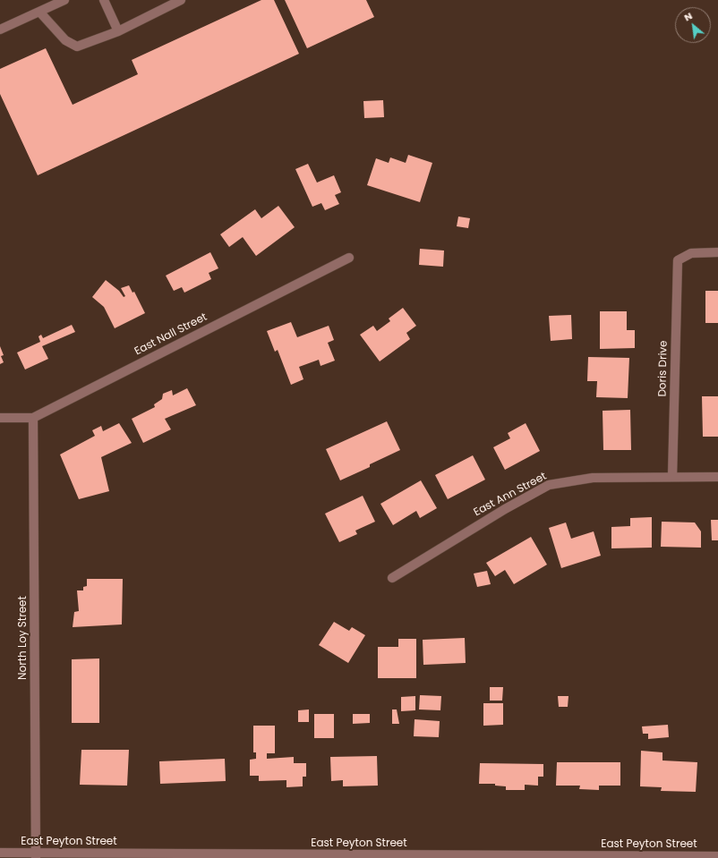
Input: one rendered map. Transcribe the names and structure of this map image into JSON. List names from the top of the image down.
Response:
{
  "streets": {
    "street": [
      "East Nall Street",
      "Doris Drive",
      "East Ann Street",
      "North Loy Street",
      "East Peyton Street"
    ]
  },
  "crossings": [
    ["East Nall Street", "North Loy Street"],
    ["Doris Drive", "East Ann Street"],
    ["North Loy Street", "East Peyton Street"]
  ],
  "north": "top left"
}
